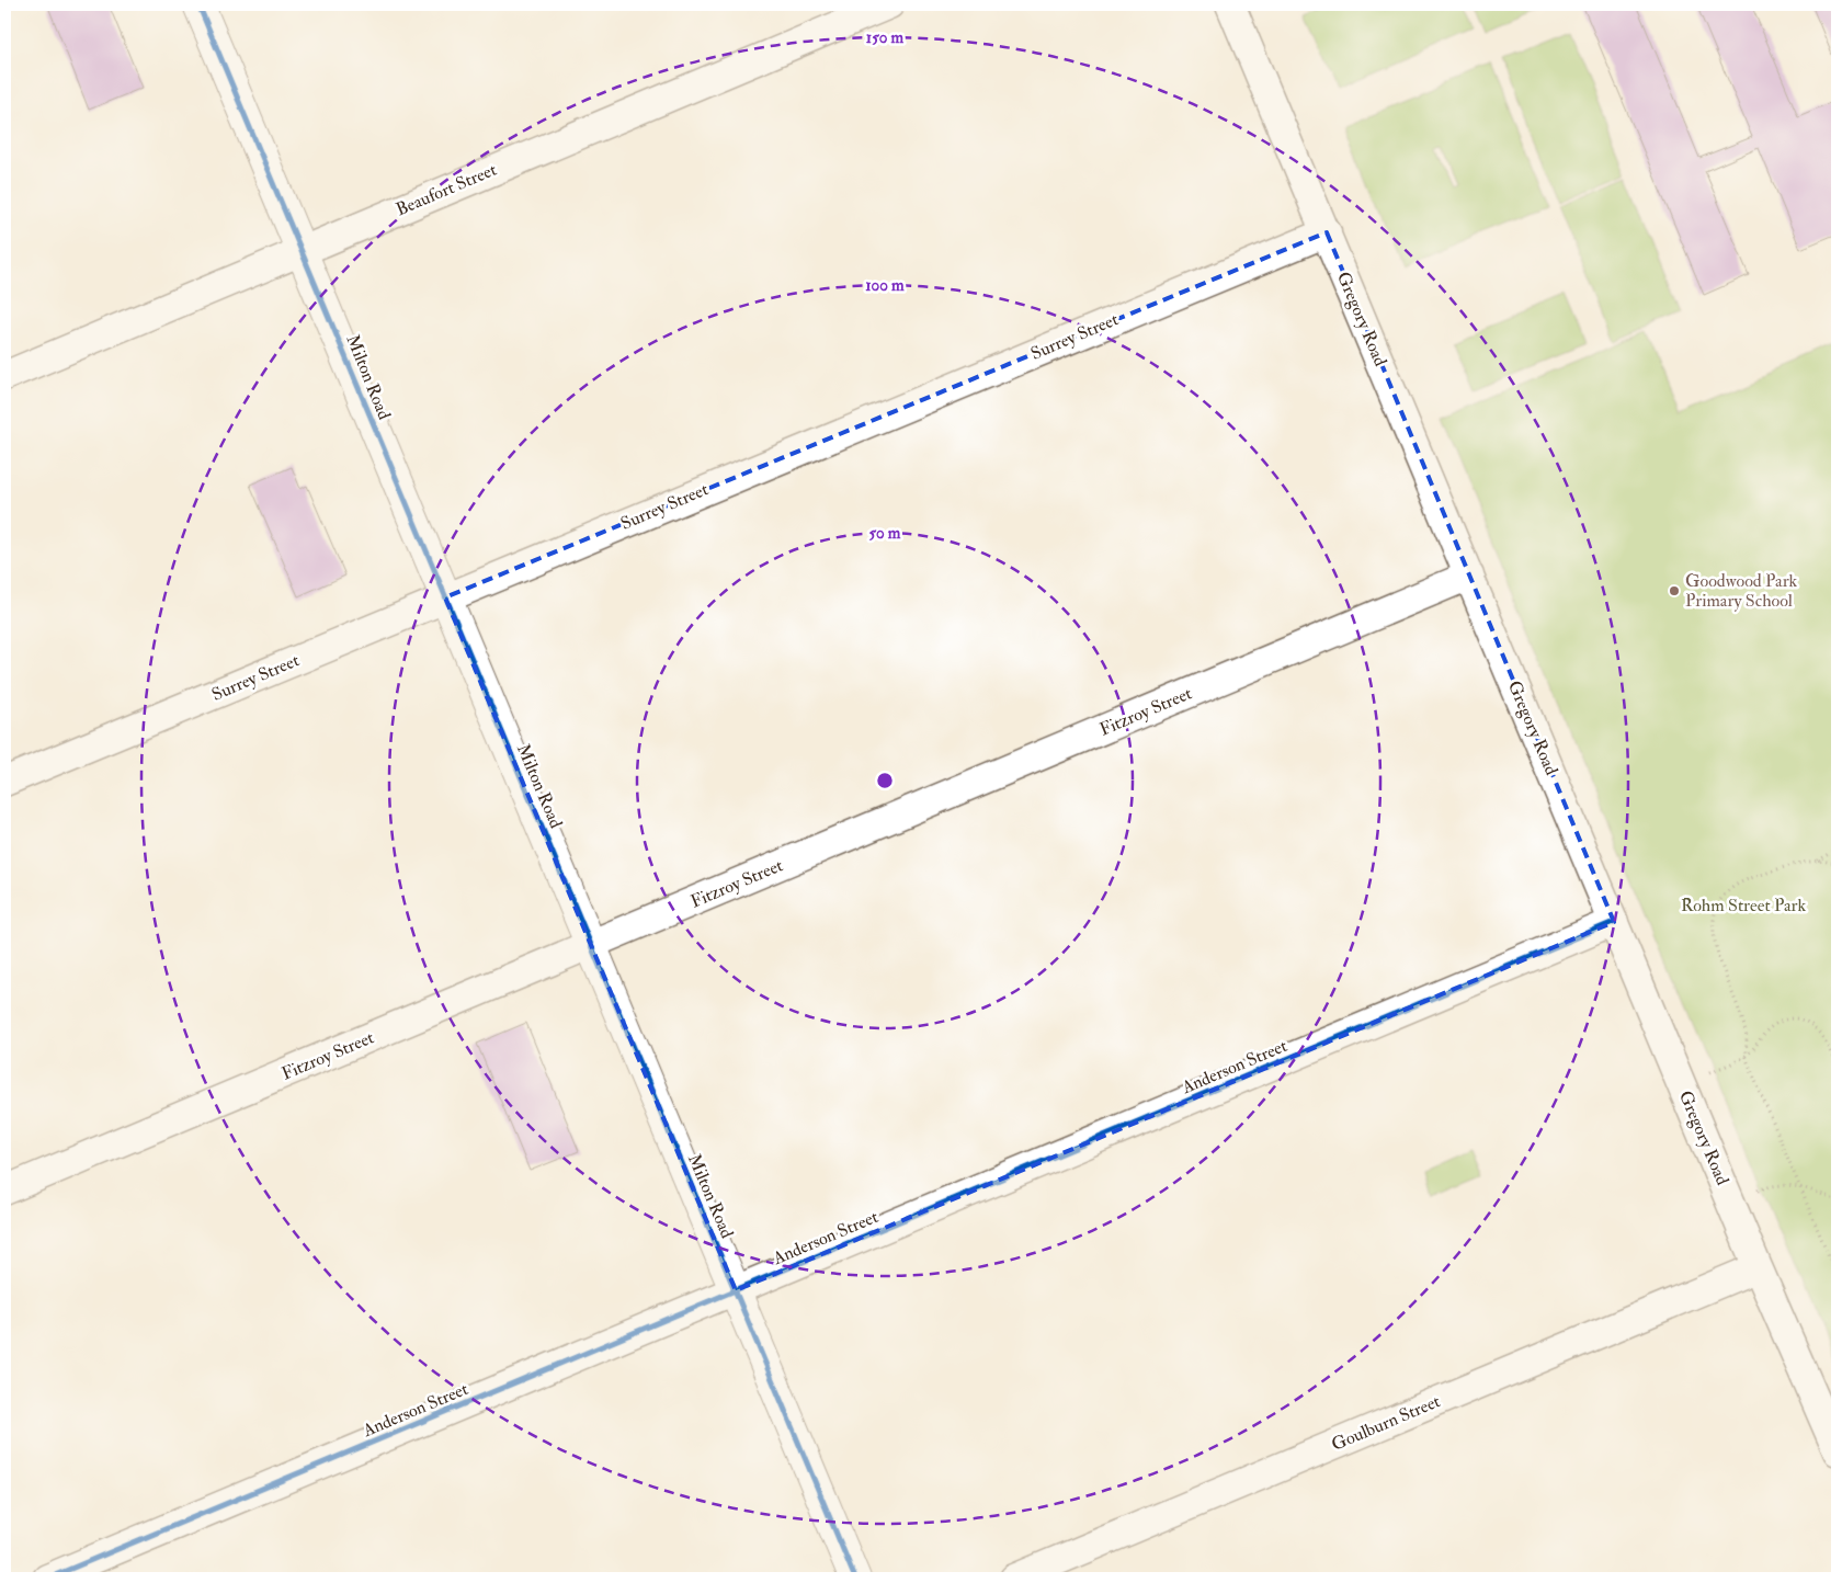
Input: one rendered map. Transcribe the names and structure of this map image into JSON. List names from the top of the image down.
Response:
{
  "streets": {
    "street": [
      "Beaufort Street",
      "Gregory Road",
      "Surrey Street",
      "Milton Road",
      "Fitzroy Street",
      "Anderson Street",
      "Goulburn Street"
    ]
  },
  "crossings": [
    ["Beaufort Street", "Milton Road"],
    ["Gregory Road", "Surrey Street"],
    ["Gregory Road", "Fitzroy Street"],
    ["Gregory Road", "Anderson Street"],
    ["Gregory Road", "Goulburn Street"],
    ["Surrey Street", "Milton Road"],
    ["Milton Road", "Fitzroy Street"],
    ["Milton Road", "Anderson Street"]
  ],
  "parks": ["Rohm Street Park"],
  "places": ["Goodwood Park Primary School"],
  "rings": ["150 m", "100 m", "50 m"]
}
